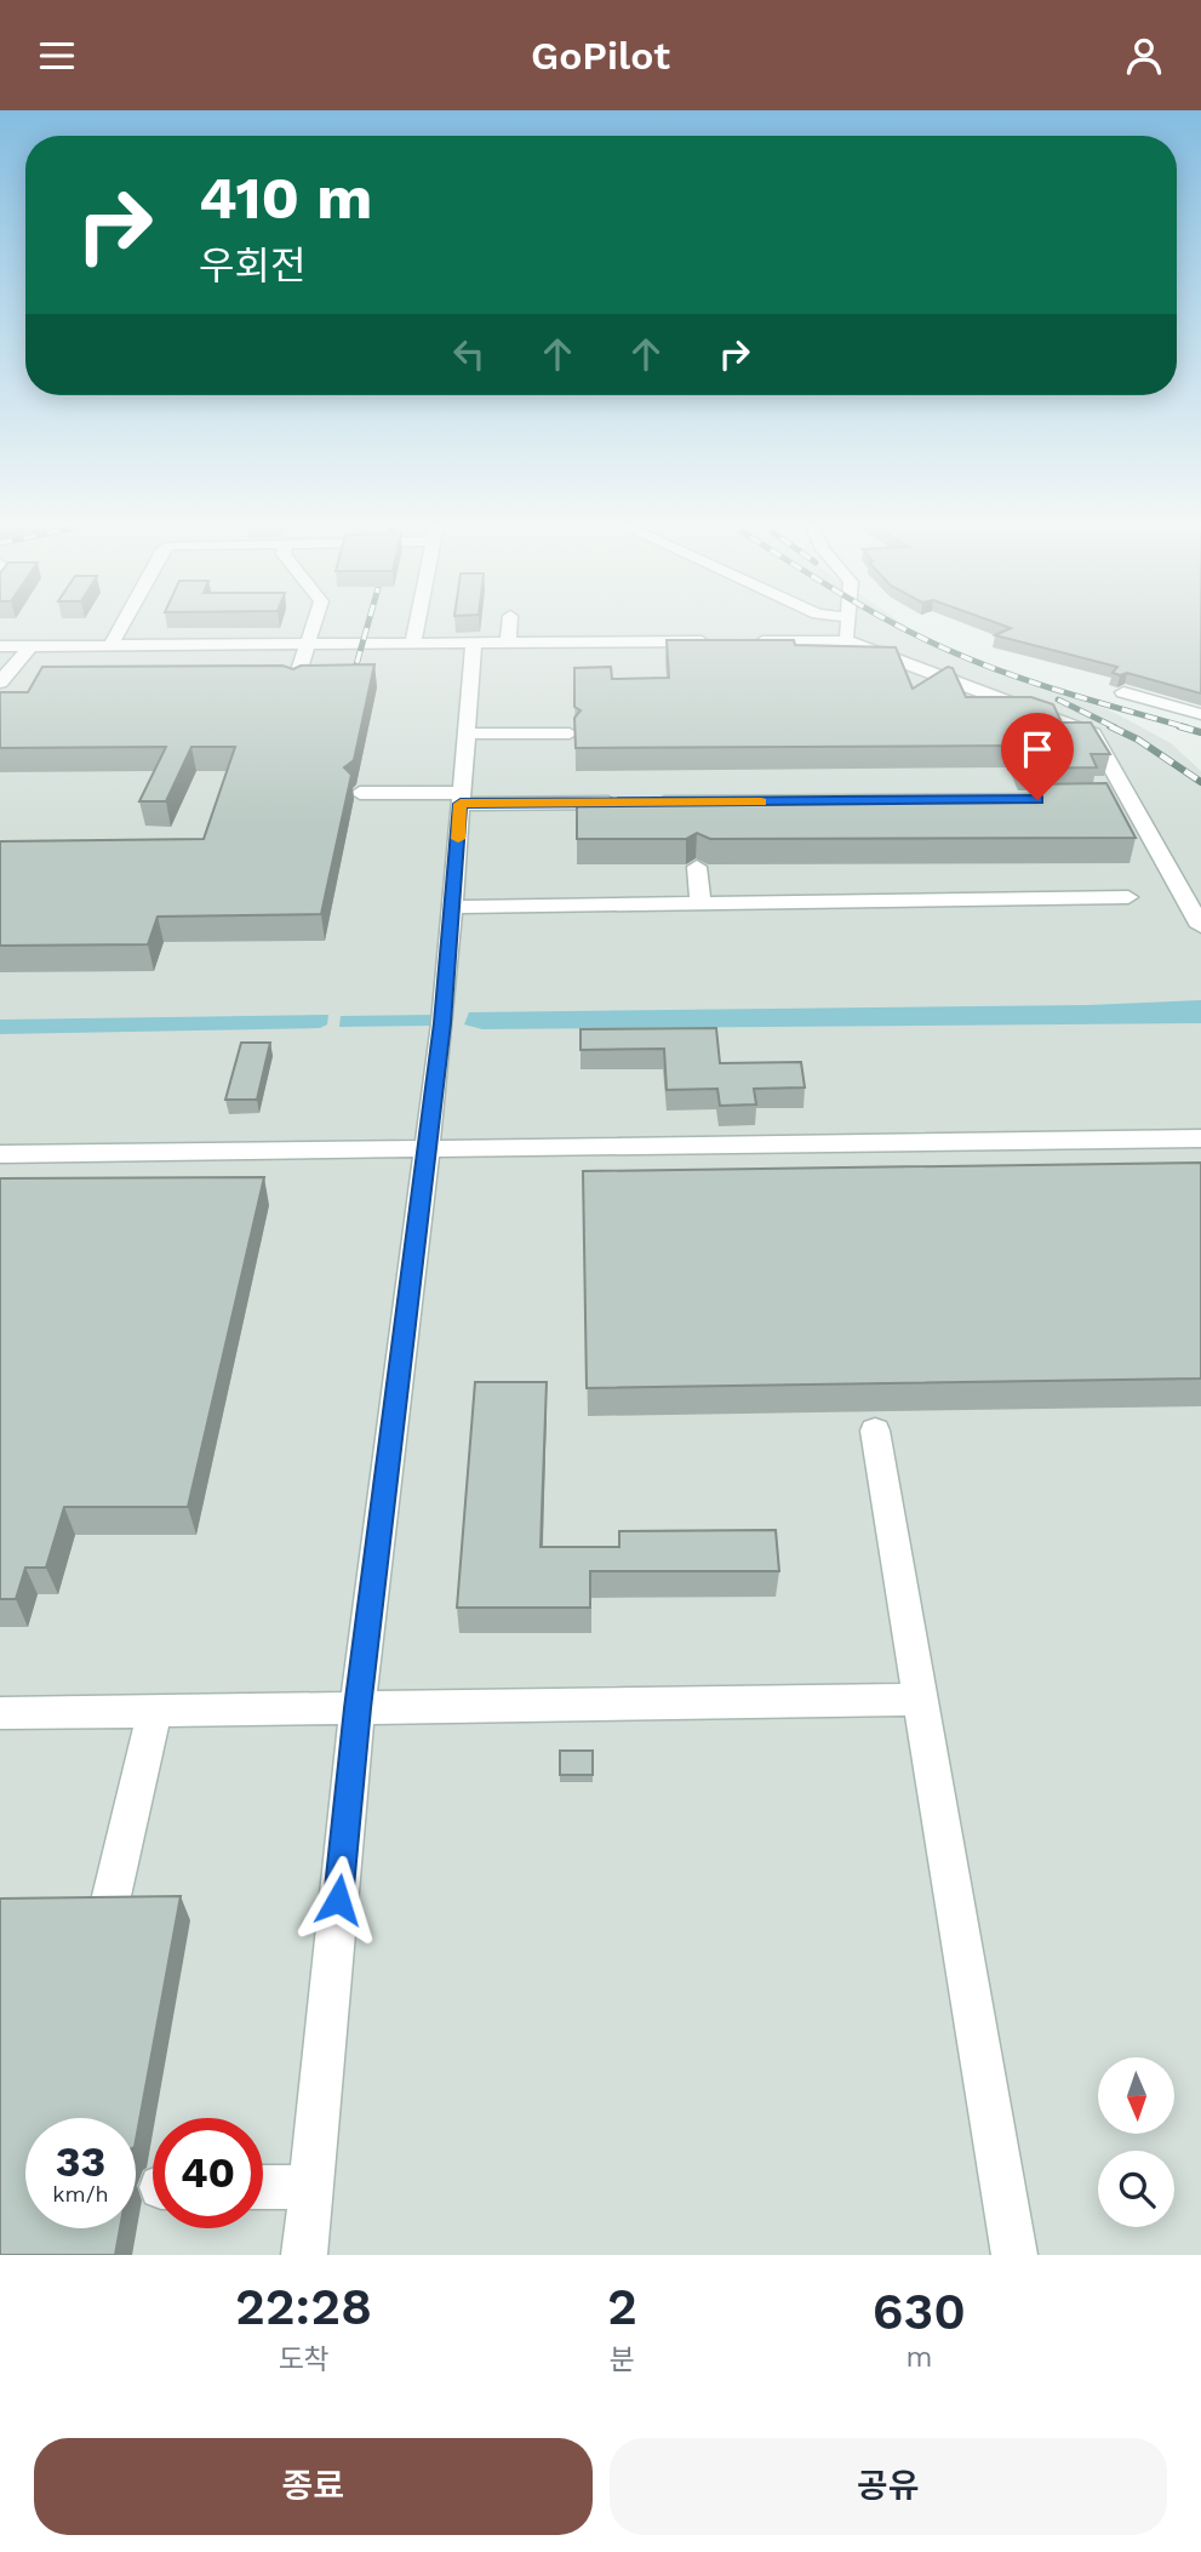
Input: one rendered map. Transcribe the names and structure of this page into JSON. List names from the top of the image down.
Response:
{
  "north": "bottom",
  "page": {
    "header": "GoPilot",
    "turn": ["410 m", "우회전"],
    "speed": "33 km/h",
    "limit": "40",
    "eta": [
      "22:28",
      "도착",
      "2",
      "분",
      "630",
      "m"
    ],
    "buttons": ["종료", "공유"]
  }
}
